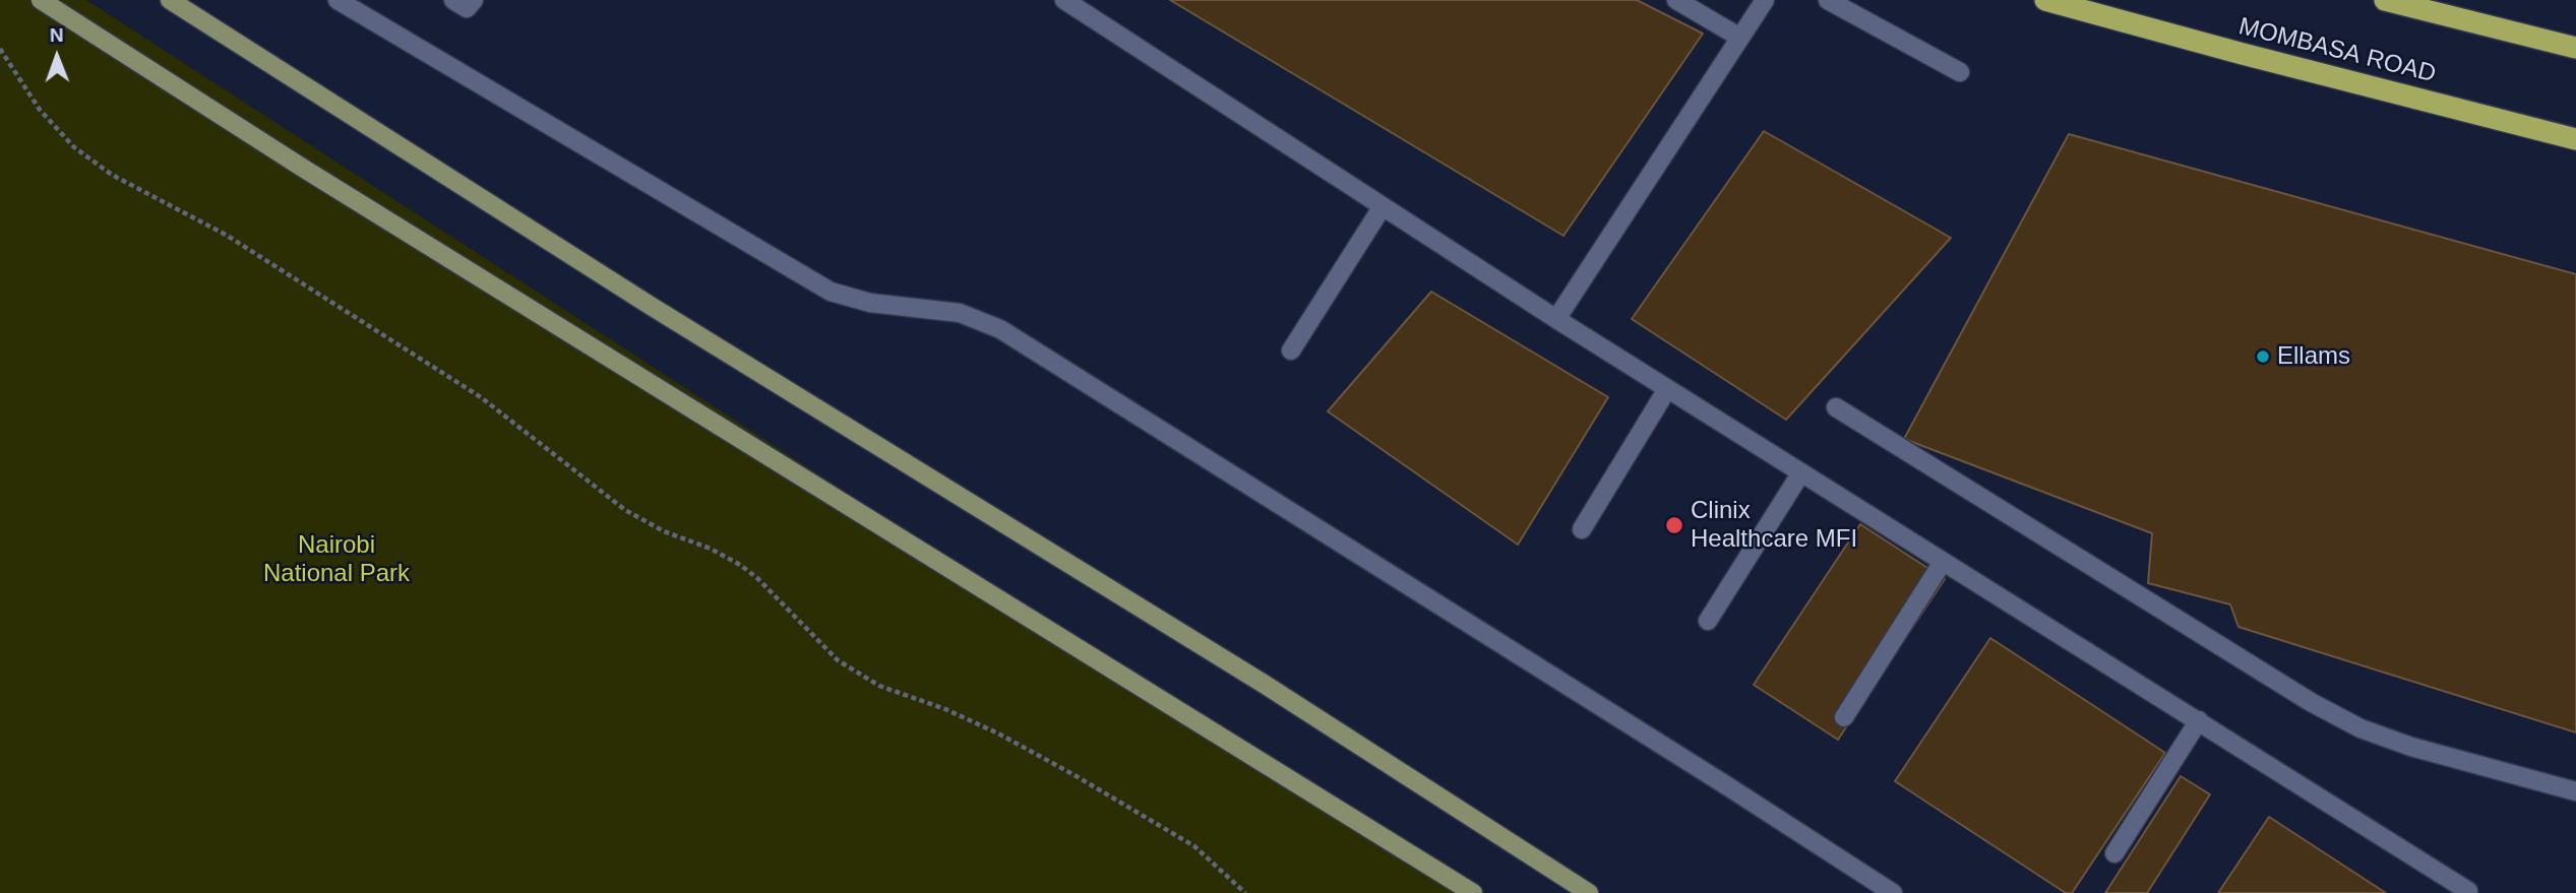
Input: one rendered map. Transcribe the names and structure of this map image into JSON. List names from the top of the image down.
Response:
{
  "streets": {
    "highway": ["MOMBASA ROAD"]
  },
  "parks": ["Nairobi National Park"],
  "places": ["Ellams", "Clinix Healthcare MFI"],
  "north": "top"
}
